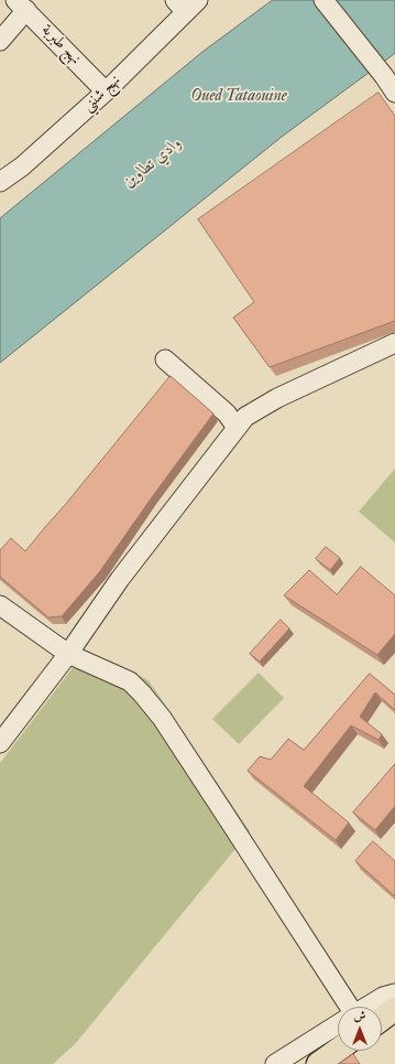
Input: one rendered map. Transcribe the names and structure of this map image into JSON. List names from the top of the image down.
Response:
{
  "streets": {
    "street": ["نهج طبربة", "نهج شنني"]
  },
  "crossings": [
    ["نهج طبربة", "نهج شنني"]
  ],
  "water": ["Oued Tataouine", "وادي تطاوين"],
  "north": "top"
}
